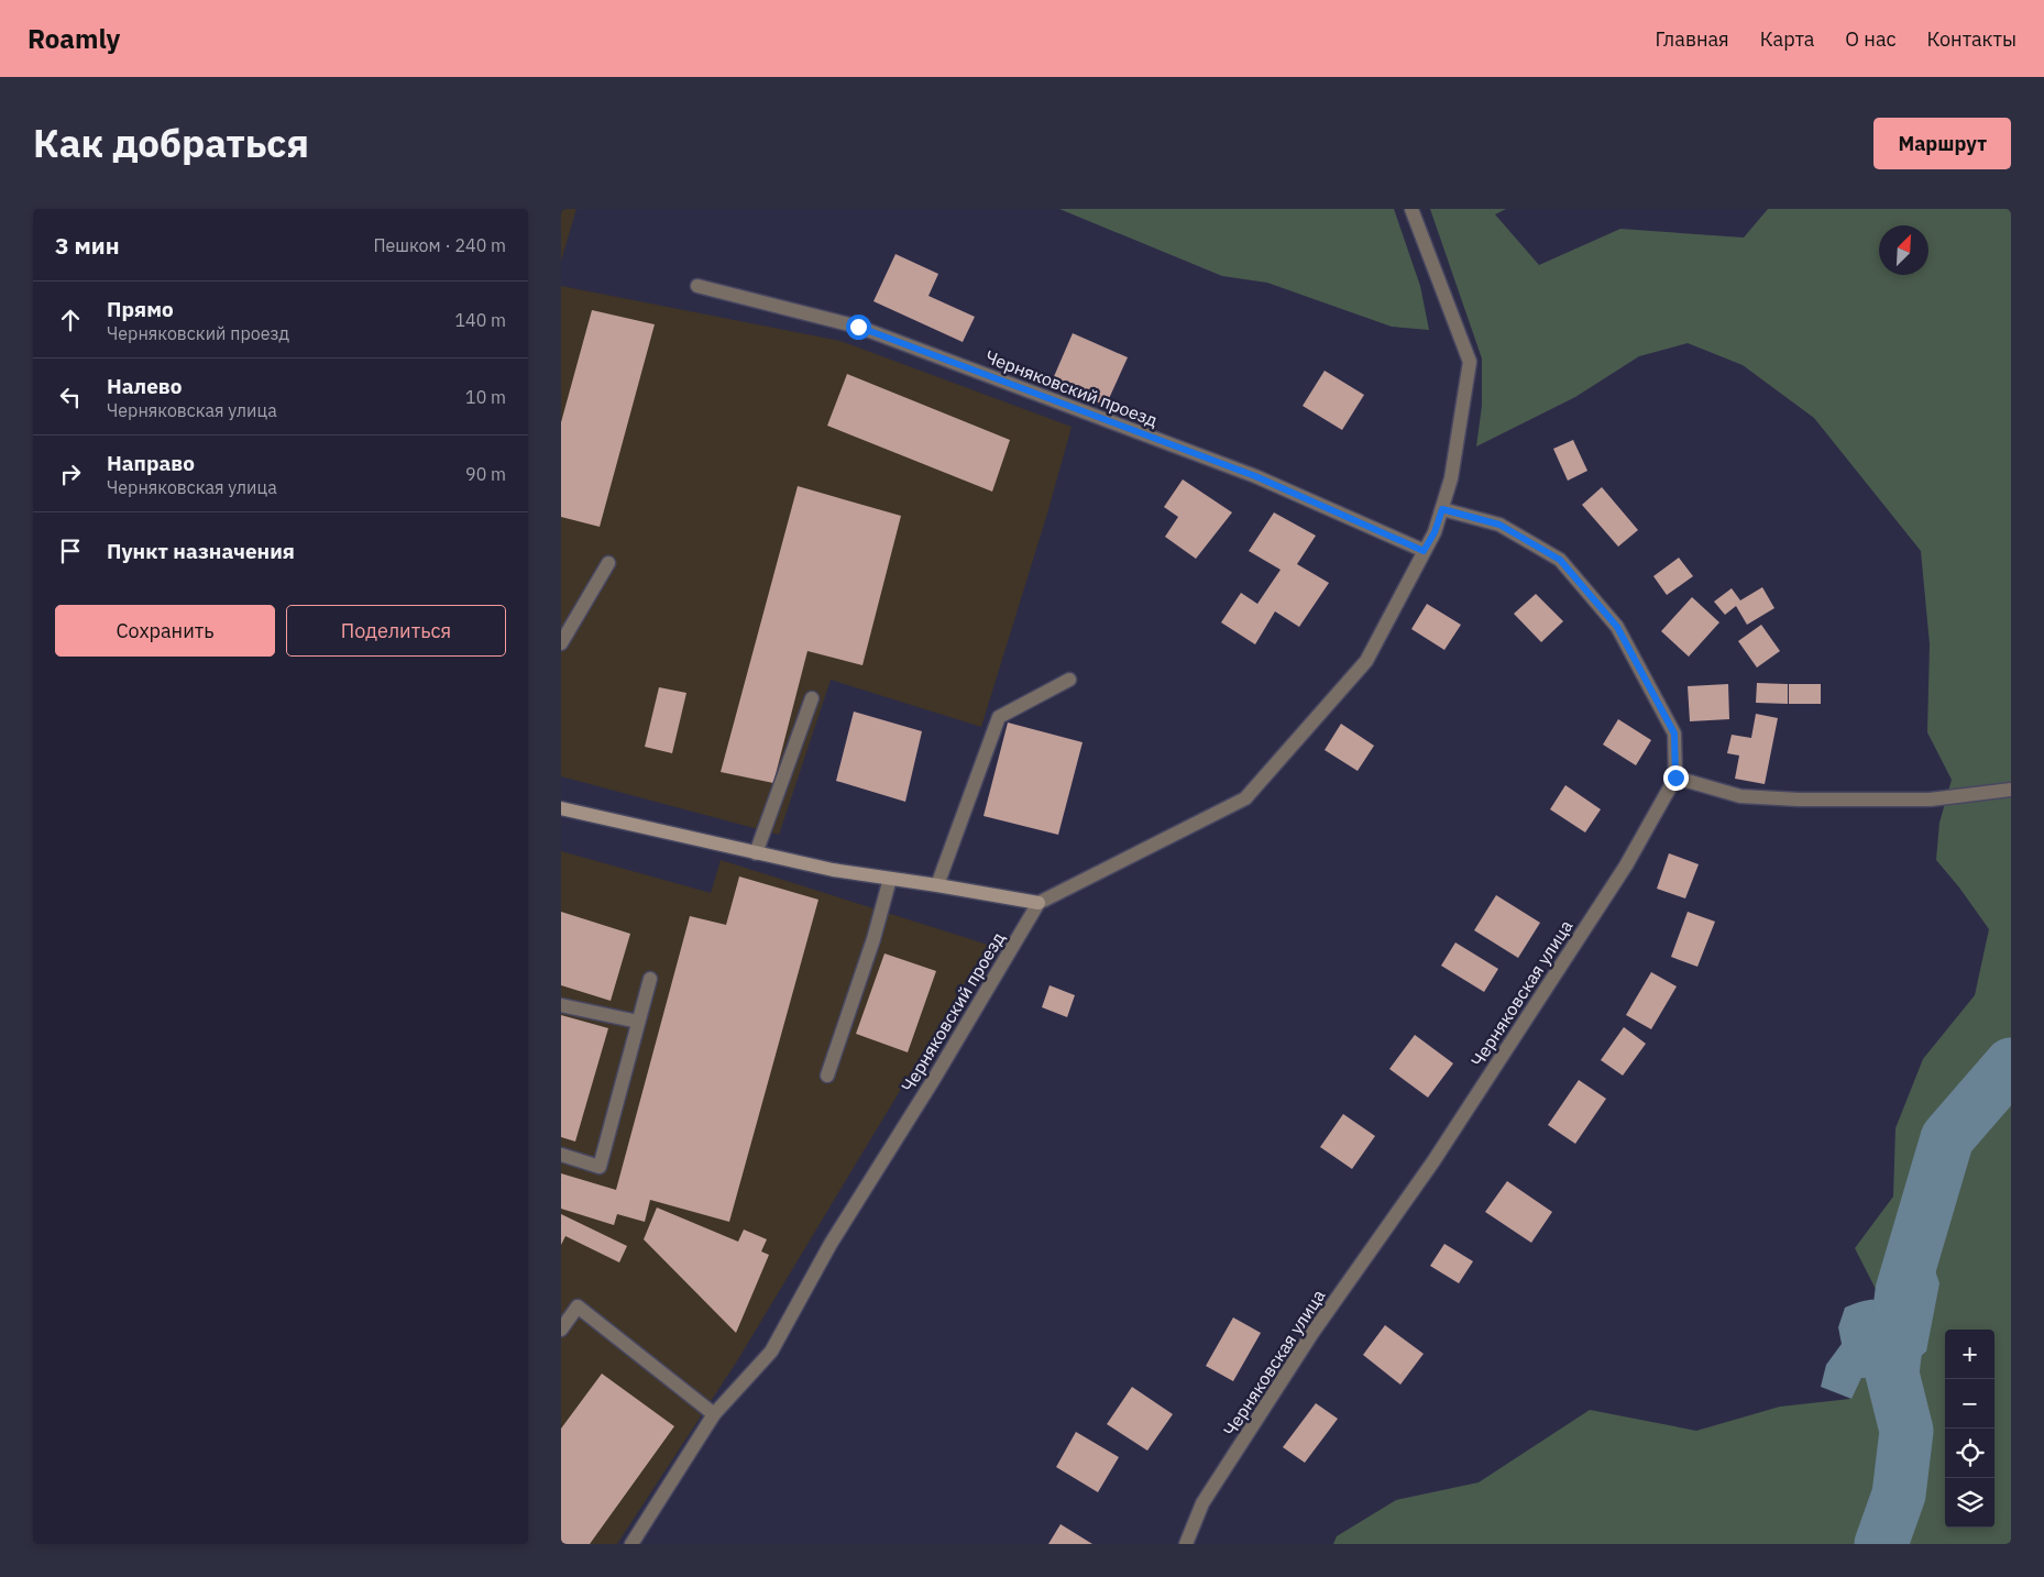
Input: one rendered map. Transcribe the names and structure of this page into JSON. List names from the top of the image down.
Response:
{
  "streets": {
    "street": ["Черняковский проезд", "Черняковская улица"]
  },
  "north": "top right",
  "page": {
    "header": "Roamly",
    "nav": [
      "Главная",
      "Карта",
      "О нас",
      "Контакты"
    ],
    "title": "Как добраться",
    "buttons": [
      "Маршрут",
      ["Сохранить", "Поделиться"]
    ],
    "heading": ["3 мин", "Пешком · 240 m"],
    "list": [
      ["Прямо", "Черняковский проезд", "140 m"],
      ["Налево", "Черняковская улица", "10 m"],
      ["Направо", "Черняковская улица", "90 m"],
      "Пункт назначения"
    ],
    "map_buttons": ["+", "−"]
  }
}
